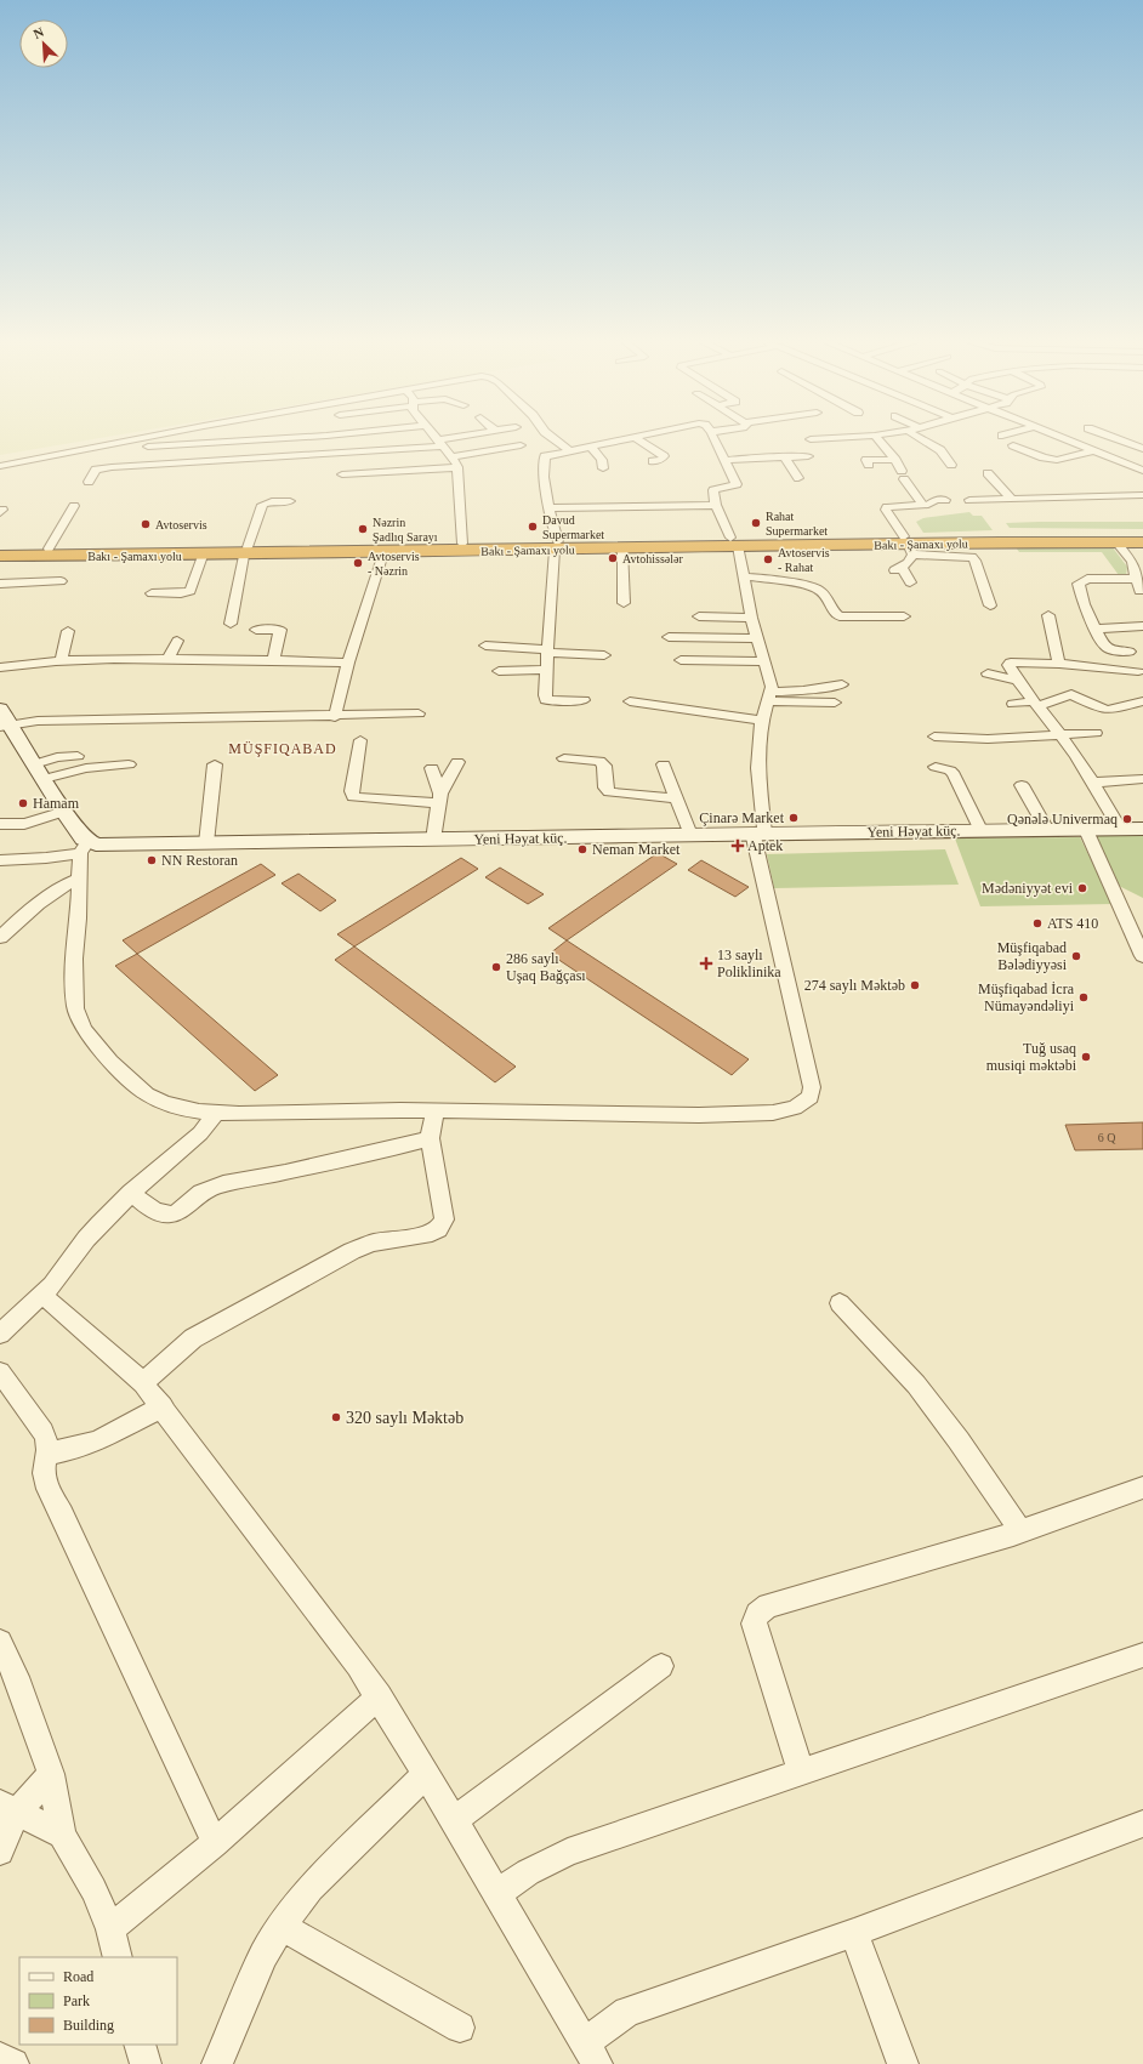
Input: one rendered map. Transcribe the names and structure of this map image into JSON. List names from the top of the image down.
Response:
{
  "streets": {
    "highway": ["Bakı - Şamaxı yolu"],
    "street": ["Yeni Həyat küç."]
  },
  "districts": ["MÜŞFIQABAD"],
  "places": {
    "other": [
      "Rahat Supermarket",
      "Avtoservis",
      "Davud Supermarket",
      "Nəzrin Şadlıq Sarayı",
      "Avtohissələr",
      "Avtoservis - Rahat",
      "Avtoservis - Nəzrin",
      "Hamam",
      "Çinarə Market",
      "Qənələ Univermaq",
      "Neman Market",
      "NN Restoran",
      "Mədəniyyət evi",
      "ATS 410",
      "Müşfiqabad Bələdiyyəsi",
      "286 saylı Uşaq Bağçası",
      "274 saylı Məktəb",
      "Müşfiqabad İcra Nümayəndəliyi",
      "Tuğ usaq musiqi məktəbi",
      "320 saylı Məktəb"
    ],
    "health": ["Aptek", "13 saylı Poliklinika"]
  },
  "house_numbers": ["6 Q"],
  "legend": ["Road", "Park", "Building"],
  "north": "top left"
}
